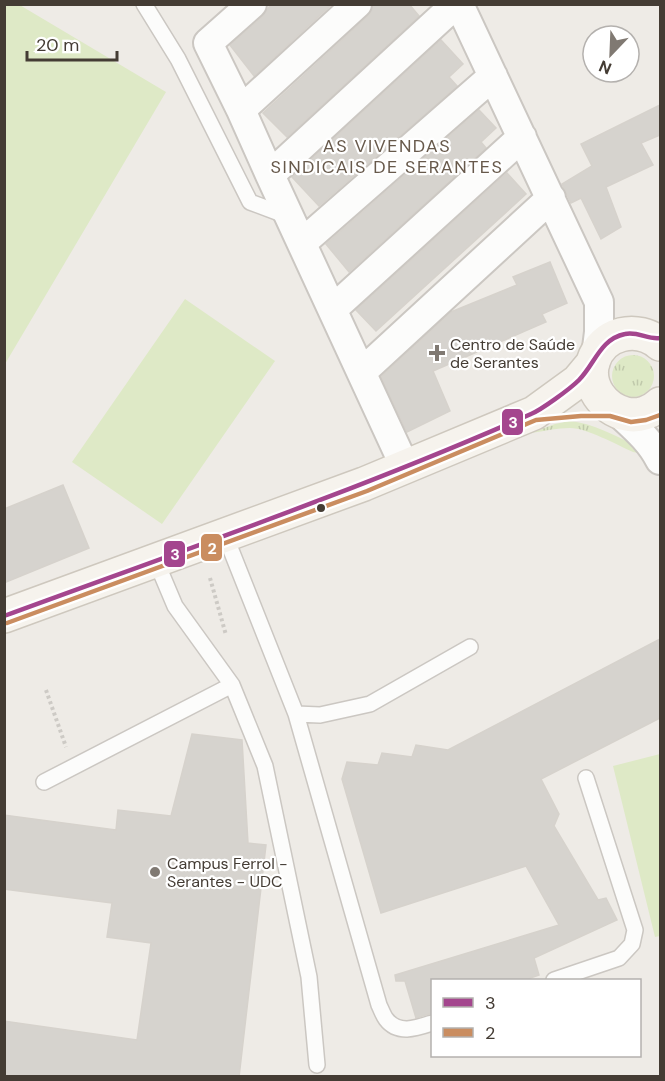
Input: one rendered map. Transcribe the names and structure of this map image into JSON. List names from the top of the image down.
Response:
{
  "districts": ["AS VIVENDAS SINDICAIS DE SERANTES"],
  "places": {
    "health": ["Centro de Saúde de Serantes"],
    "other": ["Campus Ferrol - Serantes - UDC"]
  },
  "lines": ["transit line 3", "transit line 2"],
  "legend": ["3", "2"],
  "scale_bar": "20 m",
  "north": "bottom left"
}
